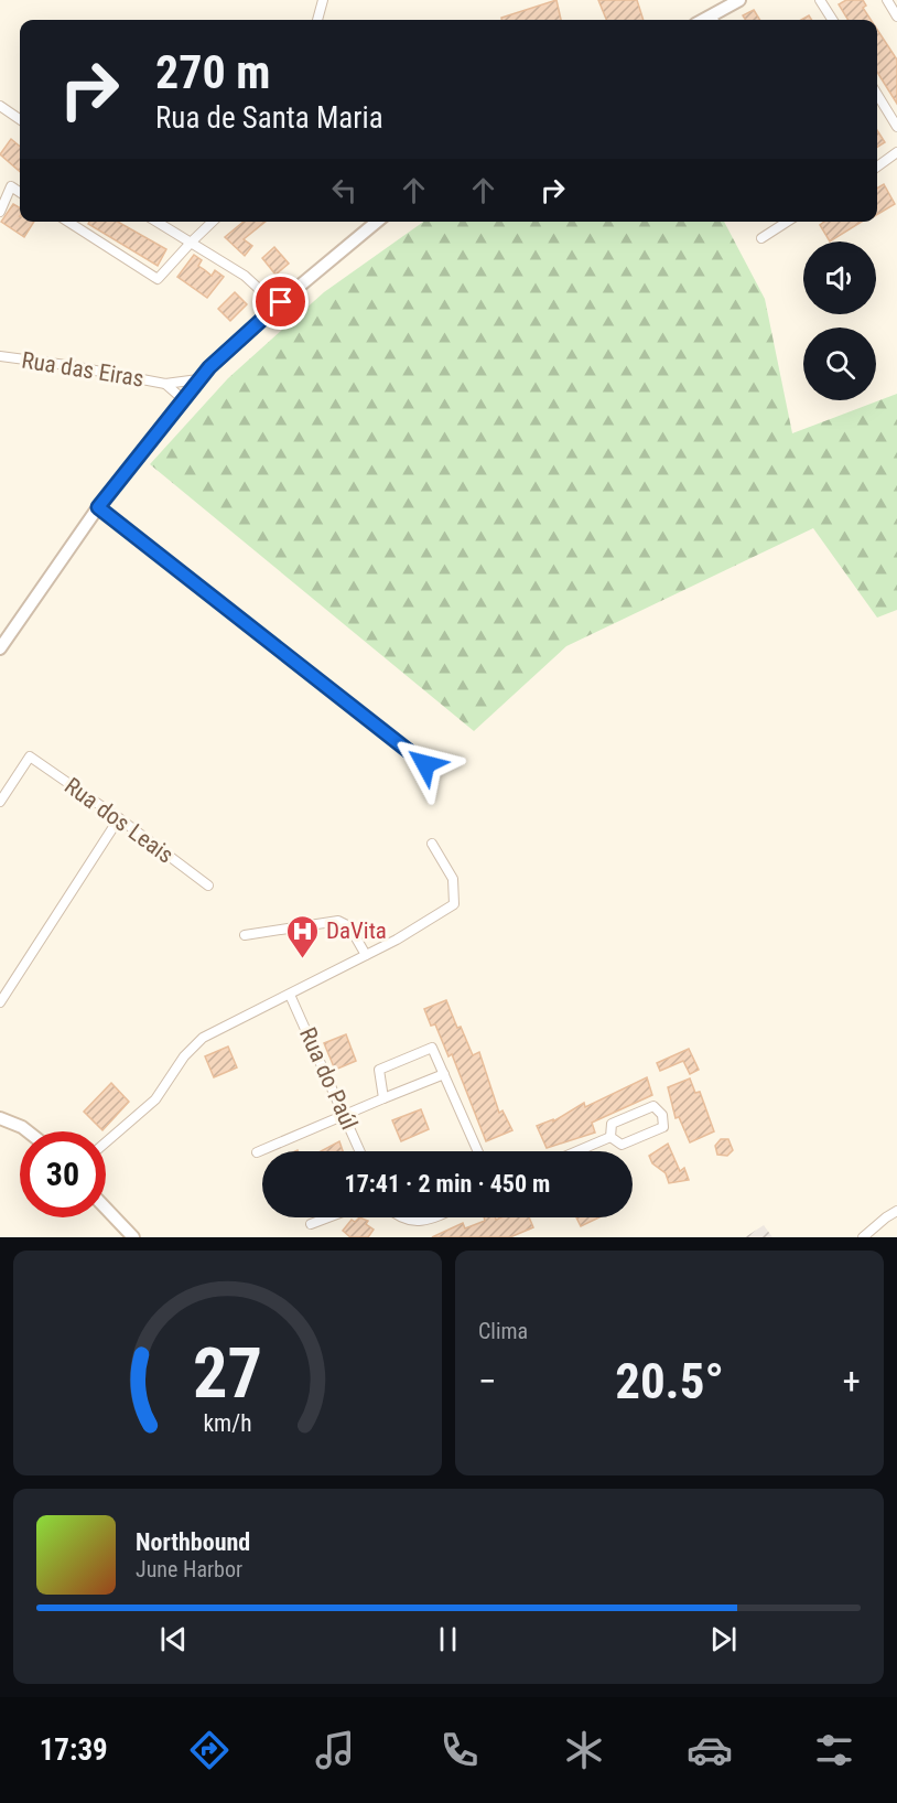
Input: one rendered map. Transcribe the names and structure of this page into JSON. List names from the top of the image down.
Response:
{
  "streets": {
    "street": ["Rua das Eiras", "Rua dos Leais", "Rua do Paúl"]
  },
  "places": {
    "hospital": ["DaVita"]
  },
  "page": {
    "turn": ["270 m", "Rua de Santa Maria"],
    "limit": "30",
    "trip": "17:41 · 2 min · 450 m",
    "tile": "Clima",
    "heat": ["−", "20.5°", "+"],
    "song": ["Northbound", "June Harbor"],
    "tabs": "17:39",
    "gauge": ["27", "km/h"]
  }
}
